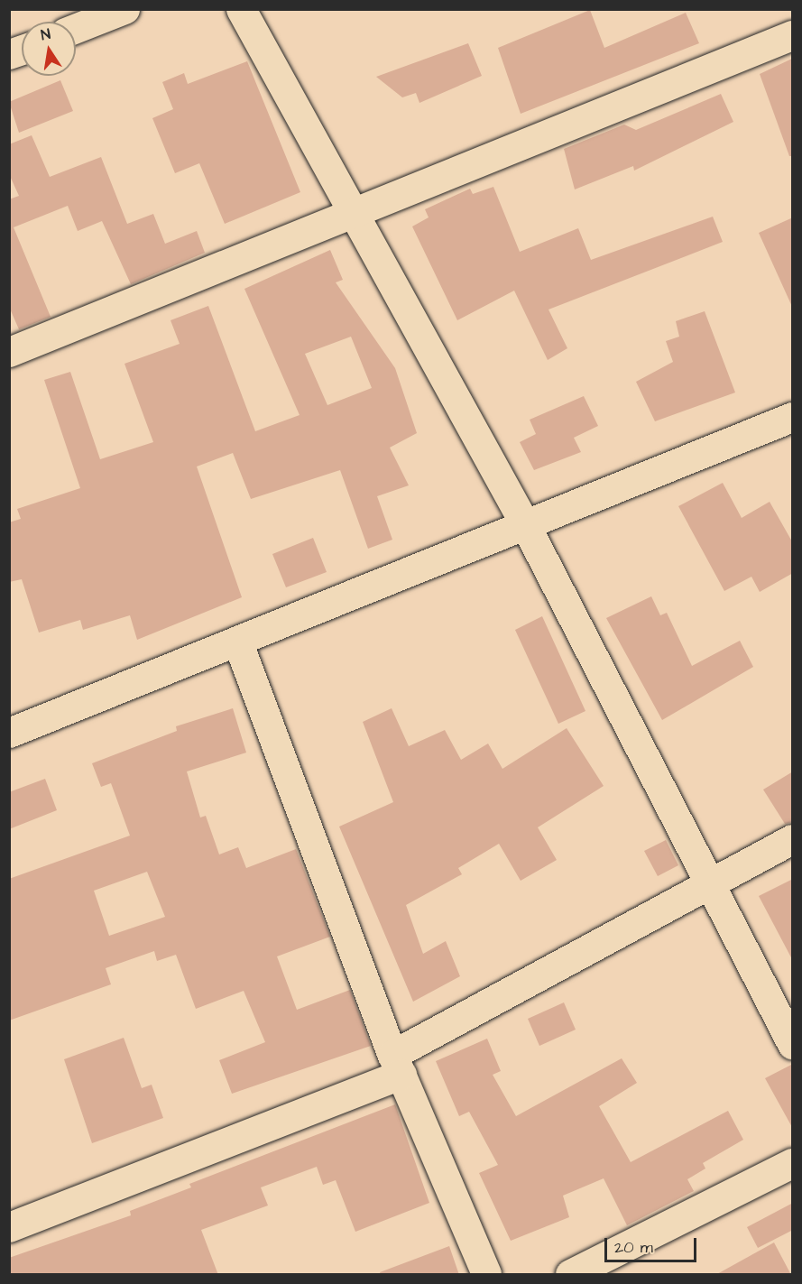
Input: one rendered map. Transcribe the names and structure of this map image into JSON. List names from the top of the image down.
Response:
{
  "scale_bar": "20 m",
  "north": "top"
}
